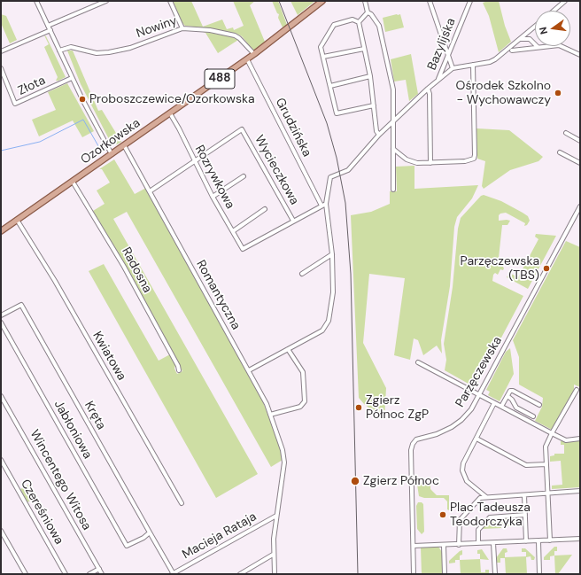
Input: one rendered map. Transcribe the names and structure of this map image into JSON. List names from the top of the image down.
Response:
{
  "streets": {
    "main road": ["488", "Ozorkowska"],
    "street": [
      "Nowiny",
      "Bazylijska",
      "Złota",
      "Grudzińska",
      "Wycieczkowa",
      "Rozrywkowa",
      "Radosna",
      "Romantyczna",
      "Kwiatowa",
      "Parzęczewska",
      "Kręta",
      "Jabłoniowa",
      "Wincentego Witosa",
      "Czereśniowa",
      "Macieja Rataja"
    ]
  },
  "crossings": [
    ["Nowiny", "Ozorkowska"],
    ["Grudzińska", "Ozorkowska"],
    ["Ozorkowska", "Rozrywkowa"],
    ["Ozorkowska", "Radosna"],
    ["Ozorkowska", "Romantyczna"],
    ["Ozorkowska", "Kwiatowa"],
    ["Wycieczkowa", "Rozrywkowa"],
    ["Romantyczna", "Macieja Rataja"],
    ["Kręta", "Jabłoniowa"]
  ],
  "places": [
    "Ośrodek Szkolno - Wychowawczy",
    "Proboszczewice/Ozorkowska",
    "Parzęczewska (TBS)",
    "Zgierz Północ ZgP",
    "Zgierz Północ",
    "Plac Tadeusza Teodorczyka"
  ],
  "north": "left"
}
